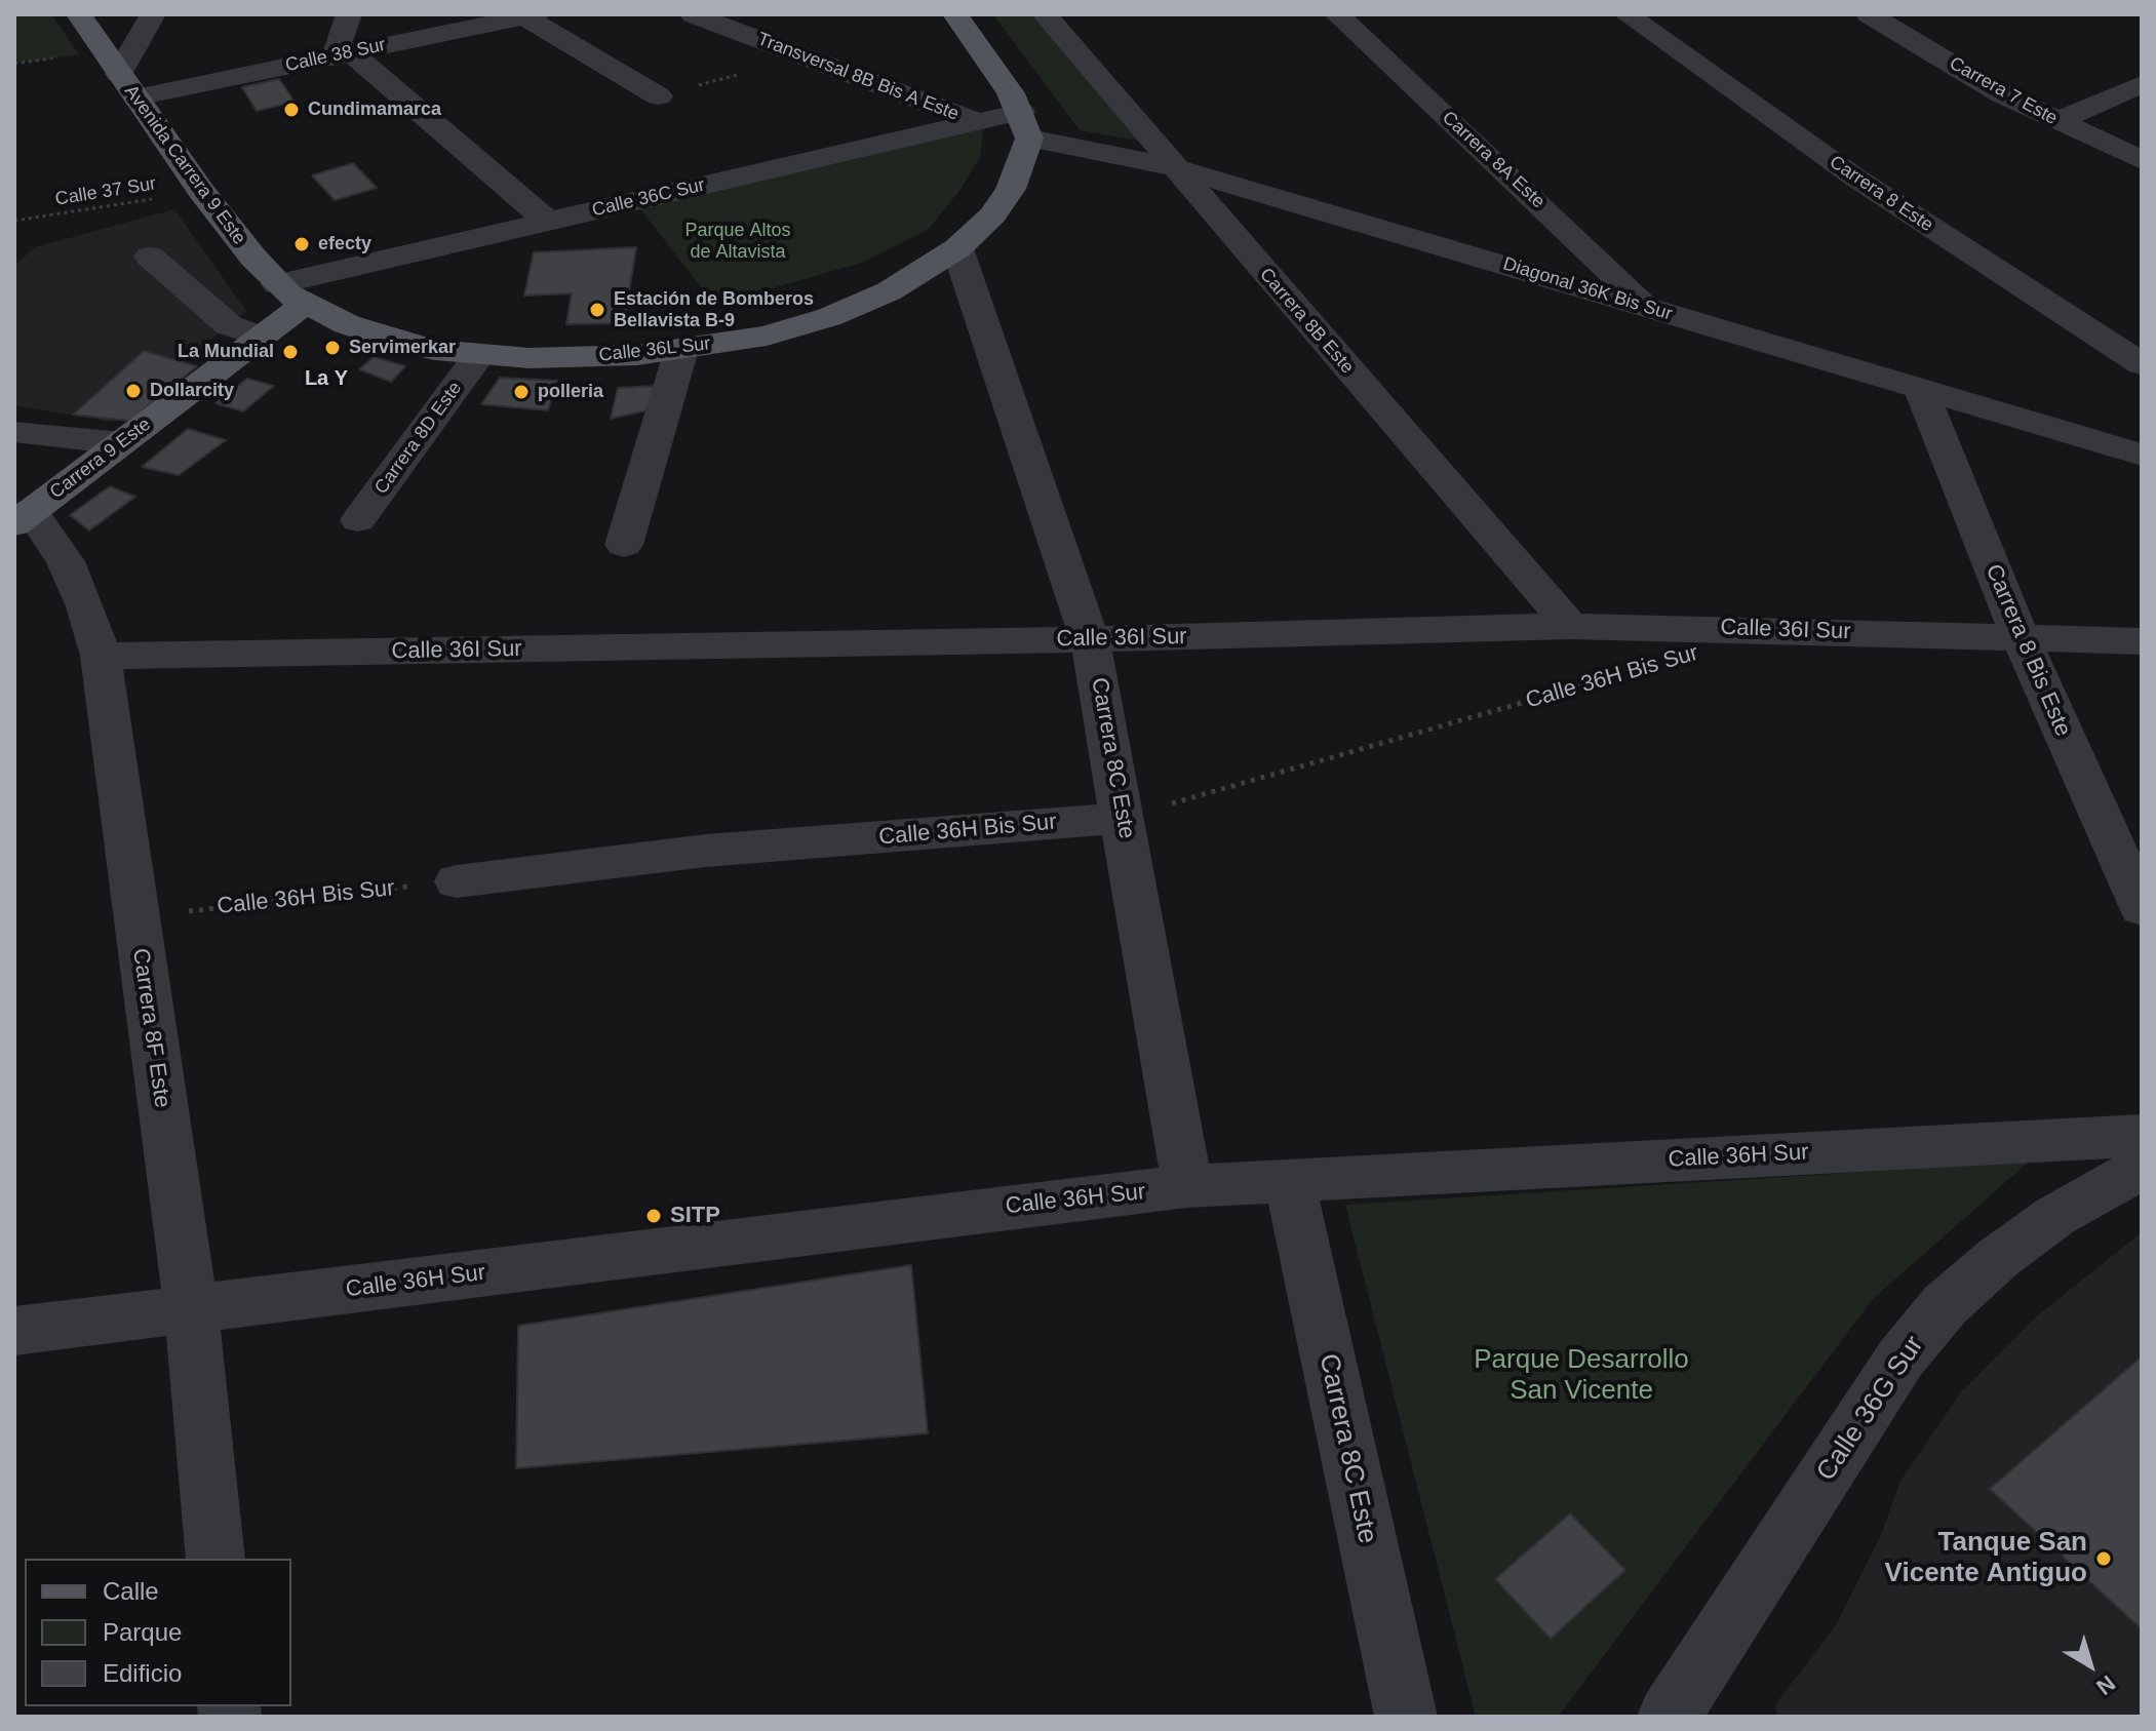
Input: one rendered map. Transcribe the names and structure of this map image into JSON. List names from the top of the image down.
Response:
{
  "streets": {
    "main road": ["Avenida Carrera 9 Este", "Calle 36L Sur", "Carrera 9 Este"],
    "street": [
      "Calle 38 Sur",
      "Transversal 8B Bis A Este",
      "Carrera 7 Este",
      "Carrera 8A Este",
      "Carrera 8 Este",
      "Calle 36C Sur",
      "Diagonal 36K Bis Sur",
      "Carrera 8B Este",
      "Carrera 8D Este",
      "Calle 36I Sur",
      "Carrera 8 Bis Este",
      "Calle 36H Bis Sur",
      "Carrera 8C Este",
      "Carrera 8F Este",
      "Calle 36H Sur",
      "Calle 36G Sur"
    ],
    "path": ["Calle 37 Sur"]
  },
  "crossings": [
    ["Calle 38 Sur", "Avenida Carrera 9 Este"],
    ["Transversal 8B Bis A Este", "Calle 36C Sur"],
    ["Carrera 8A Este", "Diagonal 36K Bis Sur"],
    ["Avenida Carrera 9 Este", "Calle 37 Sur"],
    ["Avenida Carrera 9 Este", "Calle 36C Sur"],
    ["Avenida Carrera 9 Este", "Calle 36L Sur"],
    ["Avenida Carrera 9 Este", "Carrera 9 Este"],
    ["Calle 36C Sur", "Diagonal 36K Bis Sur"],
    ["Calle 36C Sur", "Calle 36L Sur"],
    ["Calle 36C Sur", "Carrera 9 Este"],
    ["Diagonal 36K Bis Sur", "Carrera 8B Este"],
    ["Diagonal 36K Bis Sur", "Calle 36L Sur"],
    ["Diagonal 36K Bis Sur", "Carrera 8 Bis Este"],
    ["Carrera 8B Este", "Calle 36I Sur"],
    ["Calle 36L Sur", "Carrera 8D Este"],
    ["Calle 36L Sur", "Carrera 9 Este"],
    ["Calle 36L Sur", "Carrera 8C Este"],
    ["Carrera 9 Este", "Carrera 8F Este"],
    ["Calle 36I Sur", "Carrera 8 Bis Este"],
    ["Calle 36I Sur", "Carrera 8C Este"],
    ["Calle 36I Sur", "Carrera 8F Este"],
    ["Calle 36H Bis Sur", "Carrera 8C Este"],
    ["Calle 36H Bis Sur", "Carrera 8F Este"],
    ["Carrera 8C Este", "Calle 36H Sur"],
    ["Carrera 8F Este", "Calle 36H Sur"]
  ],
  "districts": ["La Y"],
  "parks": ["Parque Altos de Altavista", "Parque Desarrollo San Vicente"],
  "places": [
    "Cundimamarca",
    "efecty",
    "Estación de Bomberos Bellavista B-9",
    "Servimerkar",
    "La Mundial",
    "Dollarcity",
    "polleria",
    "SITP",
    "Tanque San Vicente Antiguo"
  ],
  "legend": ["Calle", "Parque", "Edificio"],
  "north": "bottom right"
}
